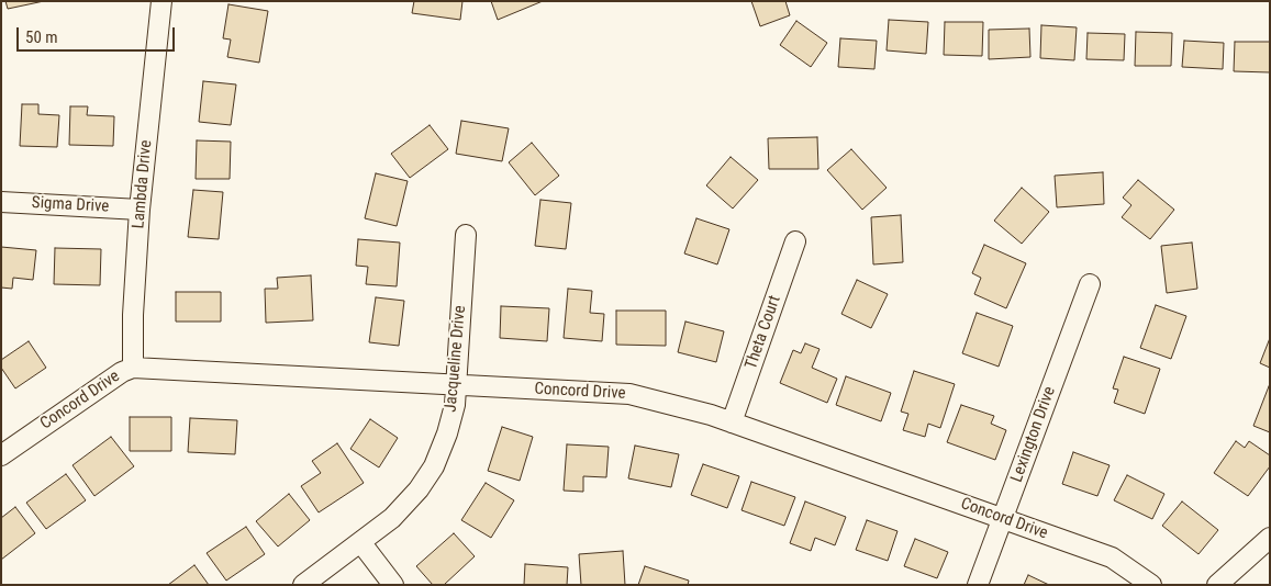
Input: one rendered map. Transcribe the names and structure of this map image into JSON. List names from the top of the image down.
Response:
{
  "streets": {
    "street": [
      "Lambda Drive",
      "Sigma Drive",
      "Theta Court",
      "Jacqueline Drive",
      "Concord Drive",
      "Lexington Drive"
    ]
  },
  "crossings": [
    ["Lambda Drive", "Sigma Drive"],
    ["Lambda Drive", "Concord Drive"],
    ["Theta Court", "Concord Drive"],
    ["Jacqueline Drive", "Concord Drive"],
    ["Concord Drive", "Lexington Drive"]
  ],
  "scale_bar": "50 m"
}
